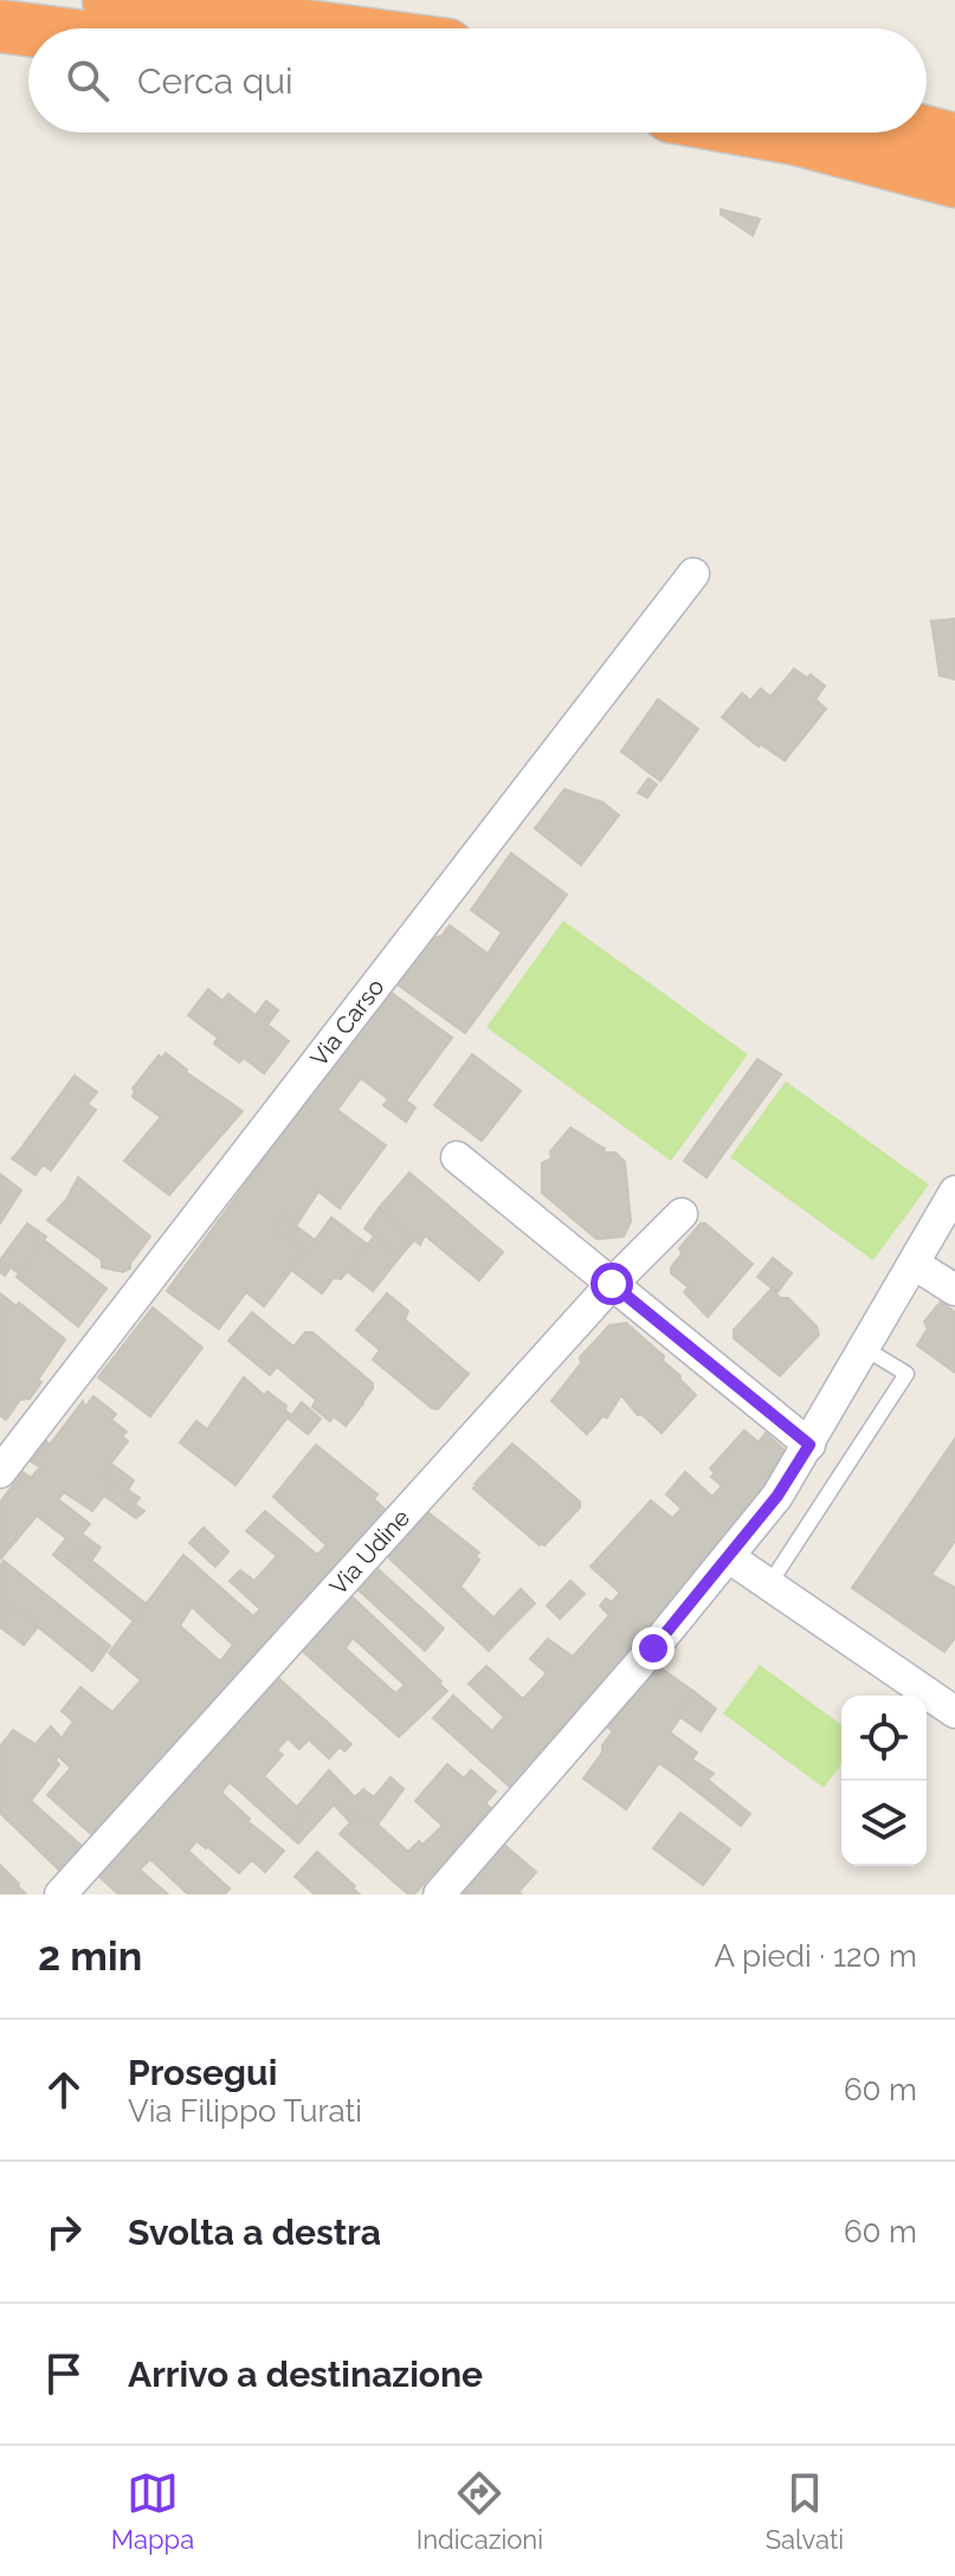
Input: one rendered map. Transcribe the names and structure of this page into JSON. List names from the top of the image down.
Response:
{
  "streets": {
    "street": ["Via Carso", "Via Udine"]
  },
  "page": {
    "search": "Cerca qui",
    "heading": ["2 min", "A piedi · 120 m"],
    "list": [
      ["Prosegui", "Via Filippo Turati", "60 m"],
      ["Svolta a destra", "60 m"],
      "Arrivo a destinazione"
    ],
    "nav": ["Mappa", "Indicazioni", "Salvati"]
  }
}
